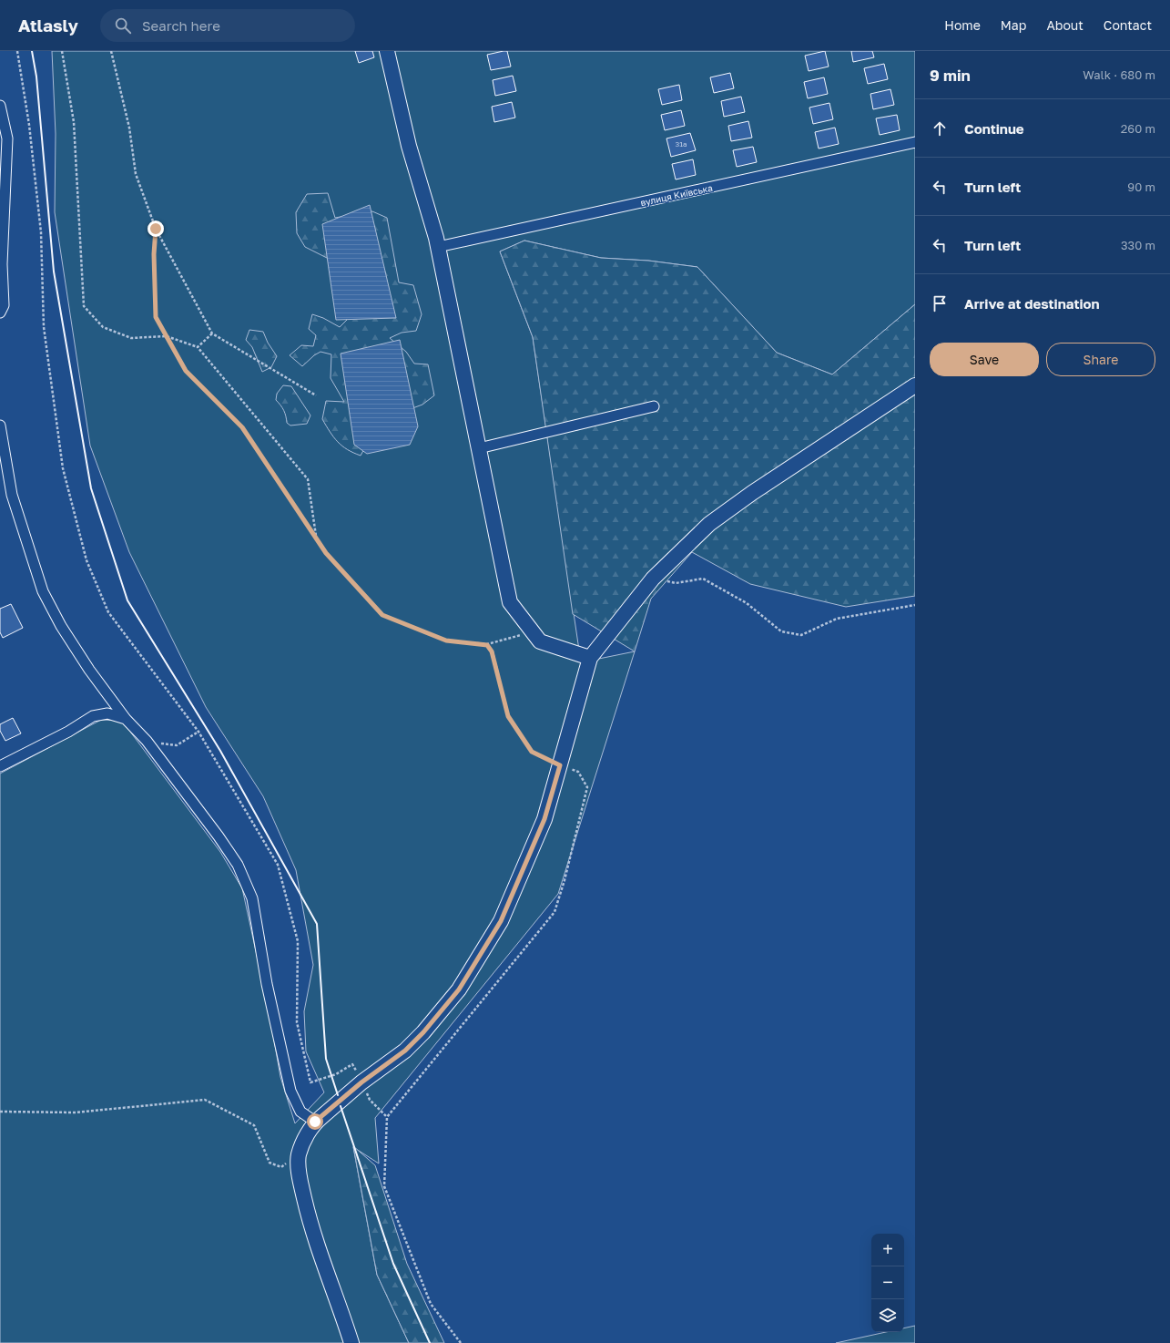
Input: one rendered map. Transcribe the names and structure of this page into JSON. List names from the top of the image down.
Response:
{
  "streets": {
    "street": ["вулиця Київська"]
  },
  "house_numbers": ["31а"],
  "page": {
    "header": "Atlasly",
    "search": "Search here",
    "nav": [
      "Home",
      "Map",
      "About",
      "Contact"
    ],
    "heading": ["9 min", "Walk · 680 m"],
    "list": [
      ["Continue", "260 m"],
      ["Turn left", "90 m"],
      ["Turn left", "330 m"],
      "Arrive at destination"
    ],
    "buttons": ["Save", "Share"],
    "map_buttons": ["+", "−"]
  }
}
